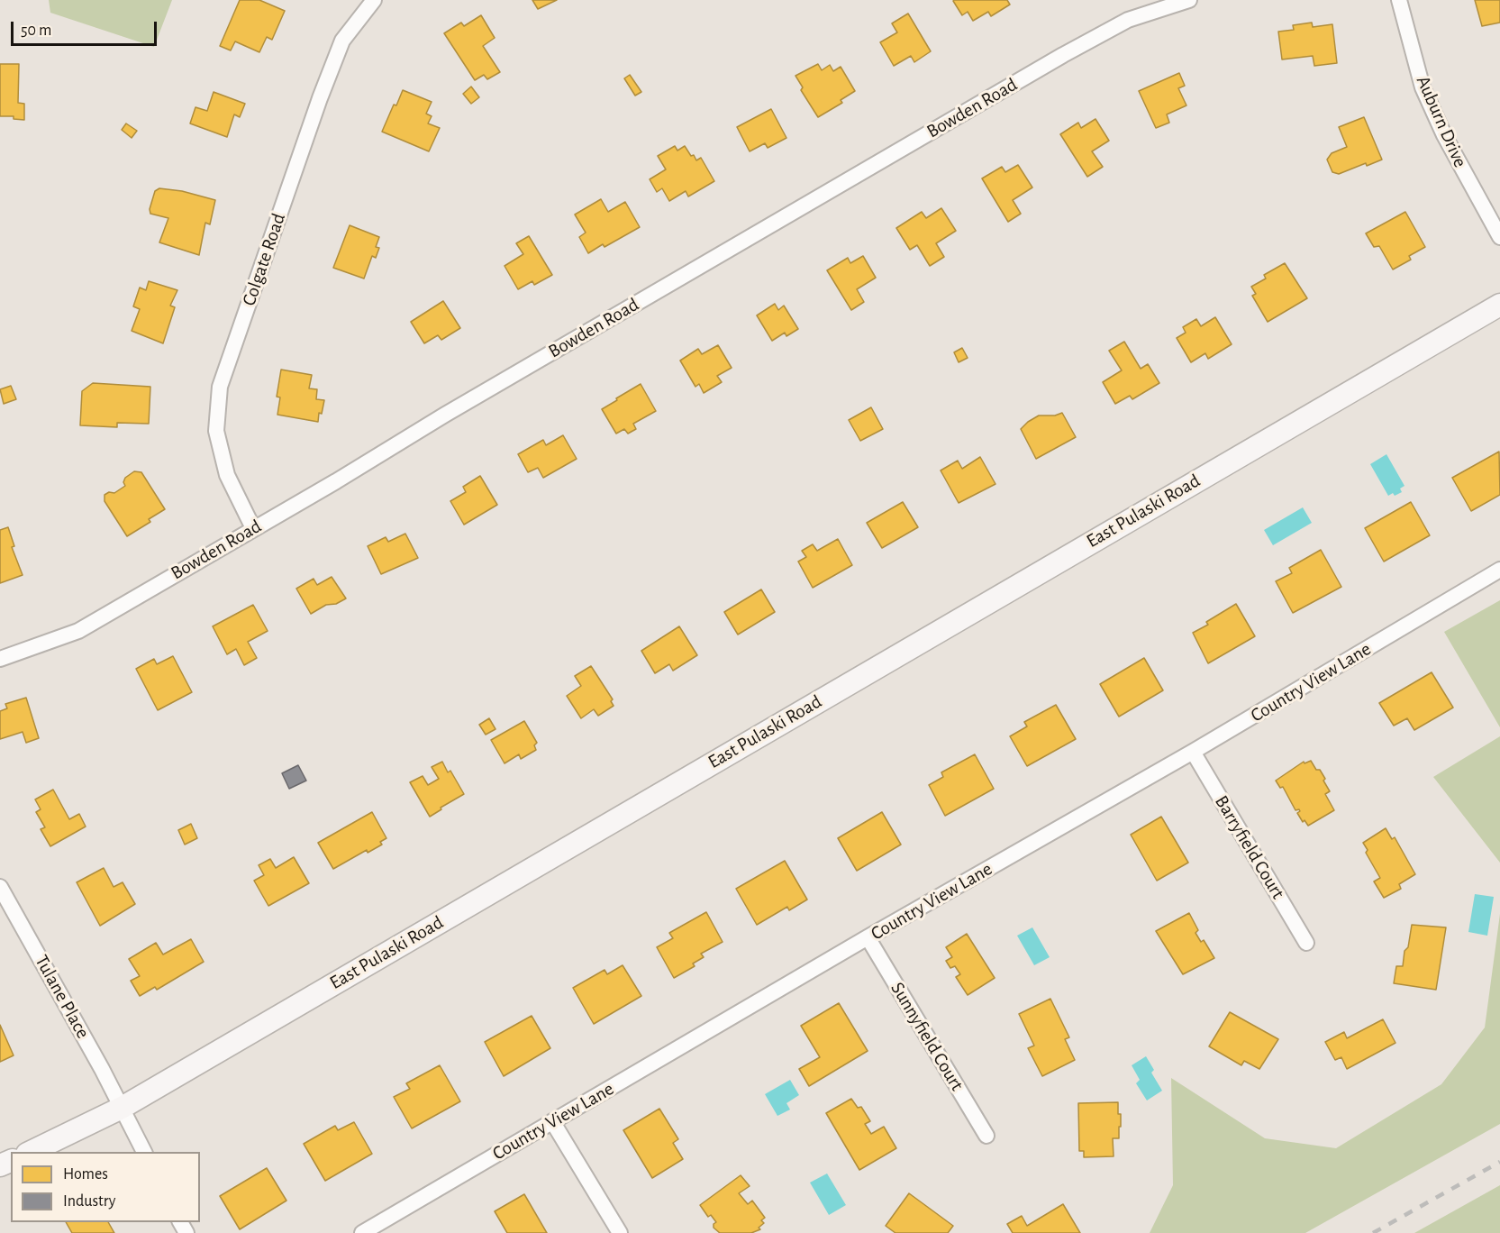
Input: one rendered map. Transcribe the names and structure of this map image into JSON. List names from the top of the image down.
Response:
{
  "streets": {
    "main road": ["East Pulaski Road"],
    "street": [
      "Bowden Road",
      "Auburn Drive",
      "Colgate Road",
      "Country View Lane",
      "Barryfield Court",
      "Tulane Place",
      "Sunnyfield Court"
    ]
  },
  "crossings": [
    ["Bowden Road", "Colgate Road"],
    ["East Pulaski Road", "Tulane Place"],
    ["Country View Lane", "Barryfield Court"],
    ["Country View Lane", "Sunnyfield Court"]
  ],
  "legend": ["Homes", "Industry"],
  "scale_bar": "50 m"
}
